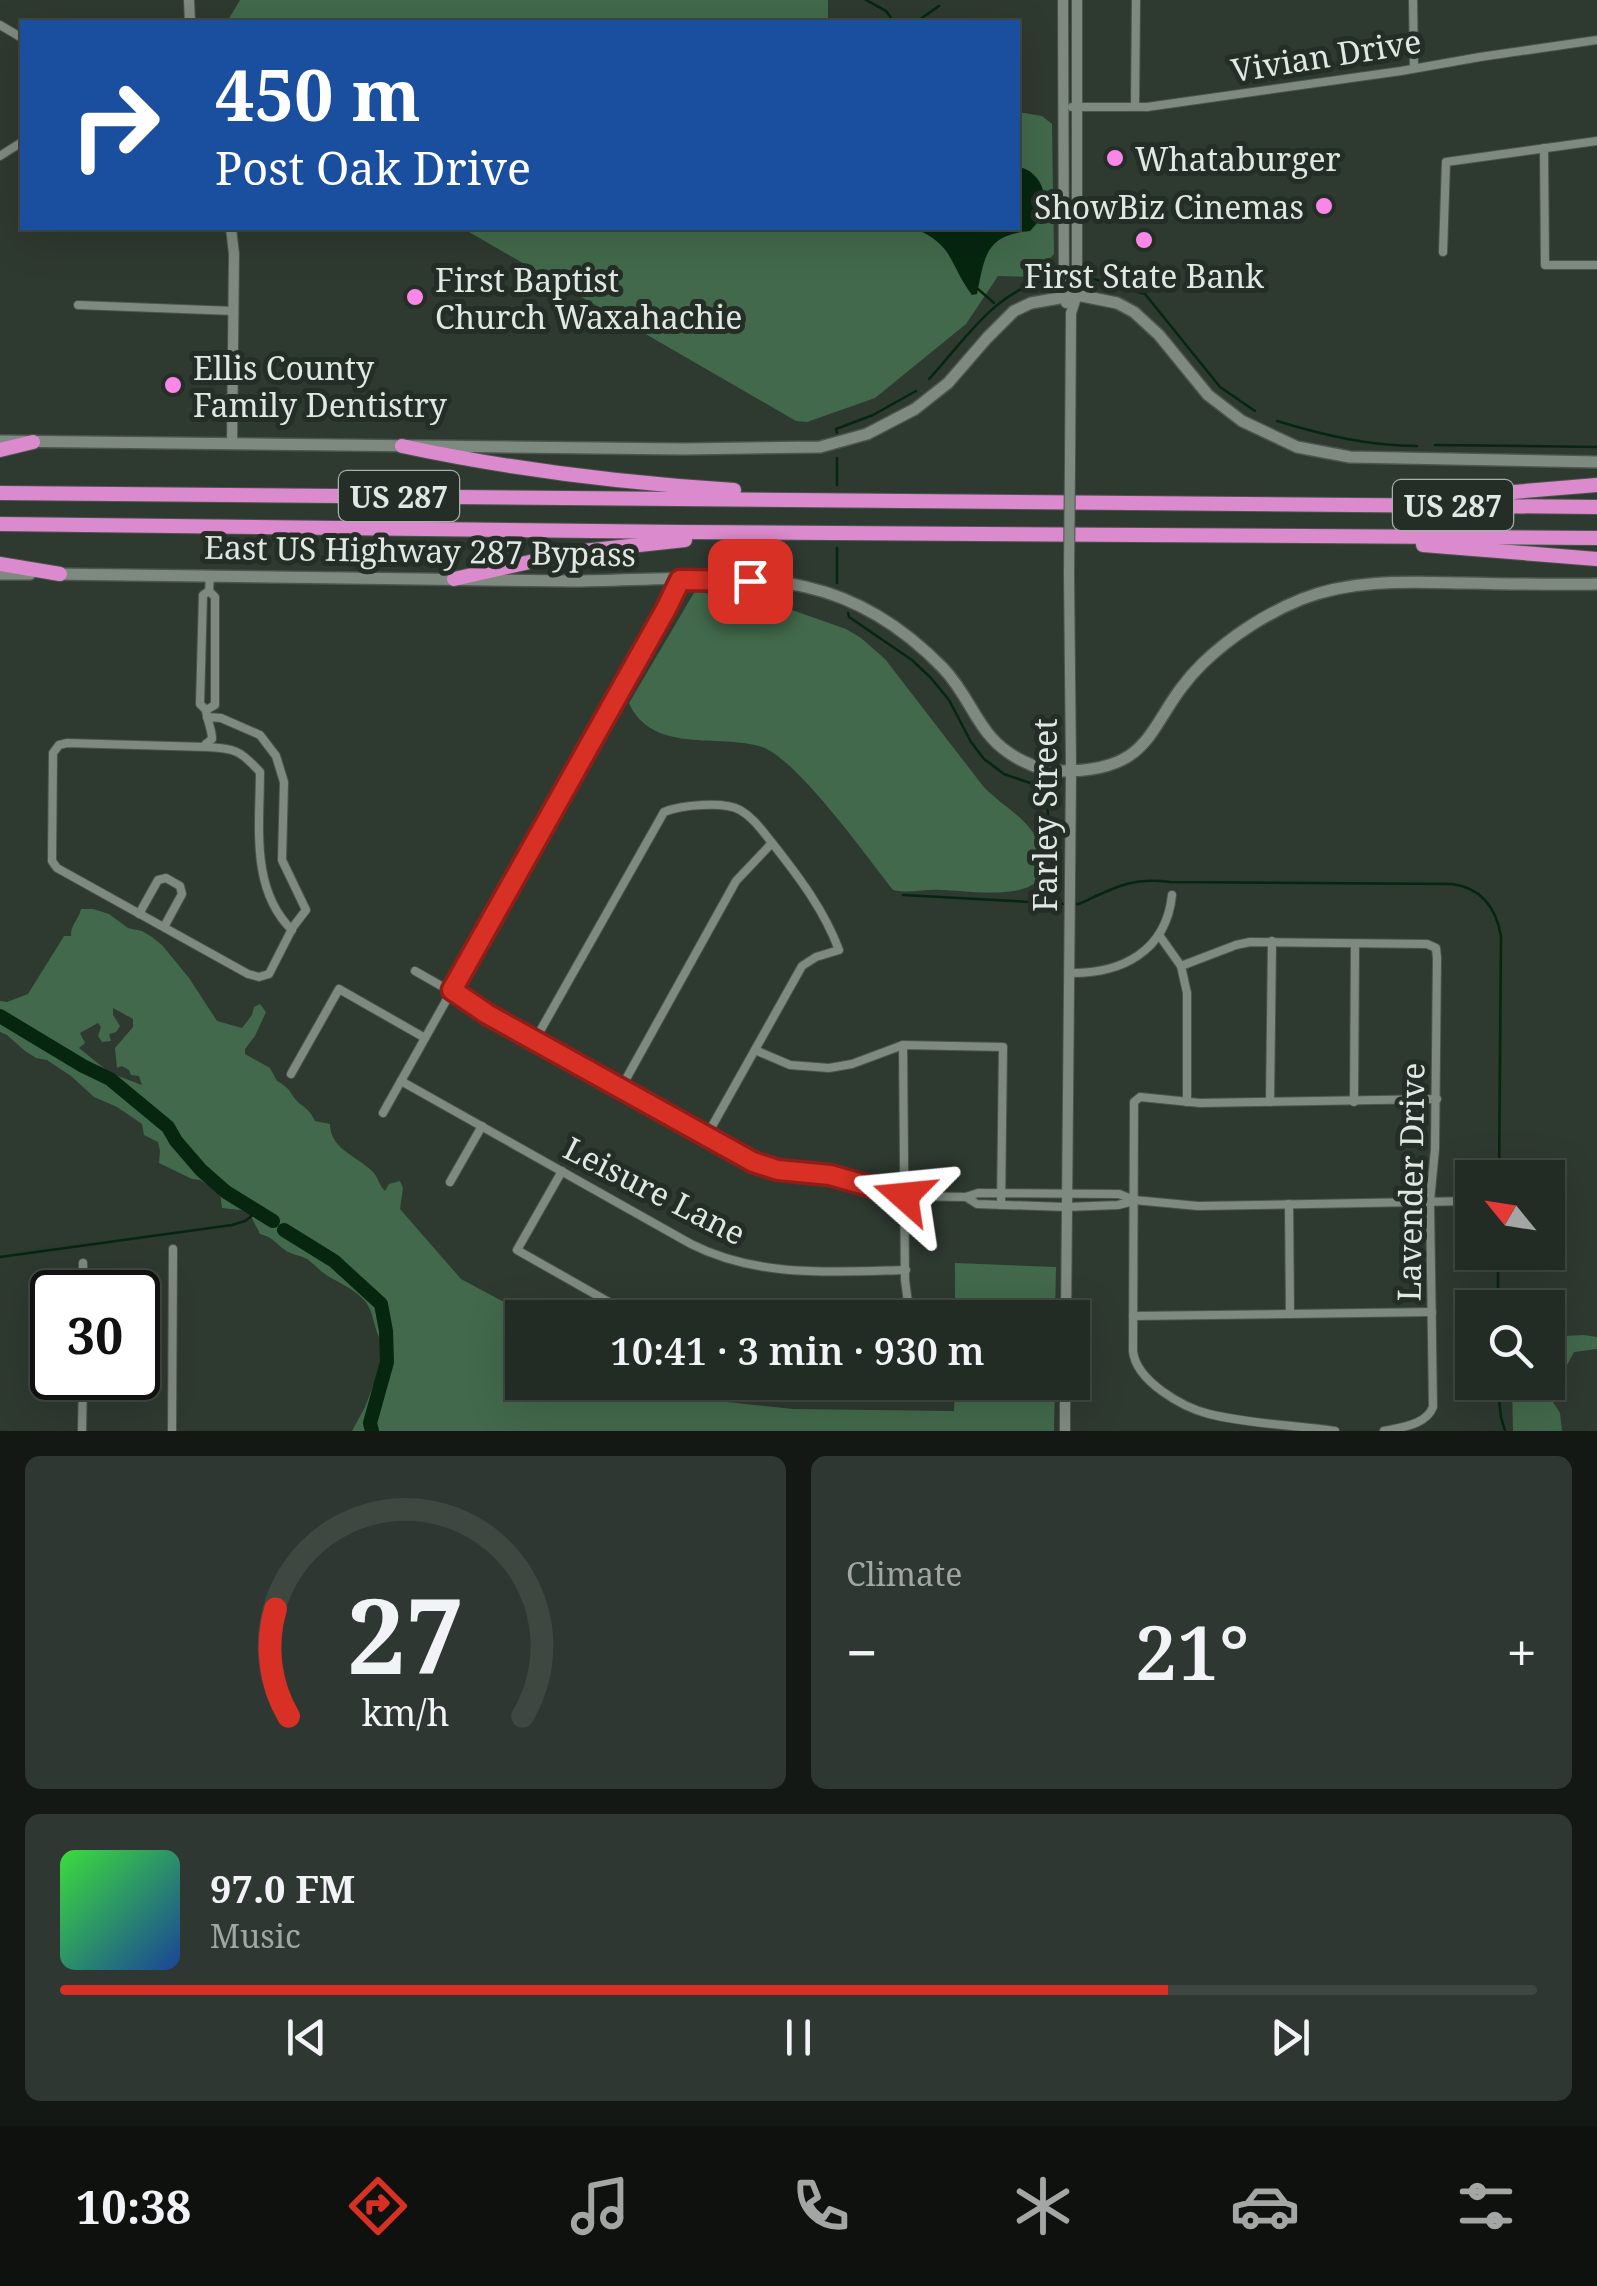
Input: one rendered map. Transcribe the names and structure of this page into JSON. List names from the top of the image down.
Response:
{
  "streets": {
    "highway": ["US 287"],
    "main road": ["East US Highway 287 Bypass"],
    "street": [
      "Vivian Drive",
      "Farley Street",
      "Lavender Drive",
      "Leisure Lane"
    ]
  },
  "crossings": [
    ["East US Highway 287 Bypass", "Farley Street"]
  ],
  "places": [
    "Whataburger",
    "ShowBiz Cinemas",
    "First State Bank",
    "First Baptist Church Waxahachie",
    "Ellis County Family Dentistry"
  ],
  "north": "top left",
  "page": {
    "turn": ["450 m", "Post Oak Drive"],
    "limit": "30",
    "trip": "10:41 · 3 min · 930 m",
    "tile": "Climate",
    "heat": ["−", "21°", "+"],
    "song": ["97.0 FM", "Music"],
    "tabs": "10:38",
    "gauge": ["27", "km/h"]
  }
}
